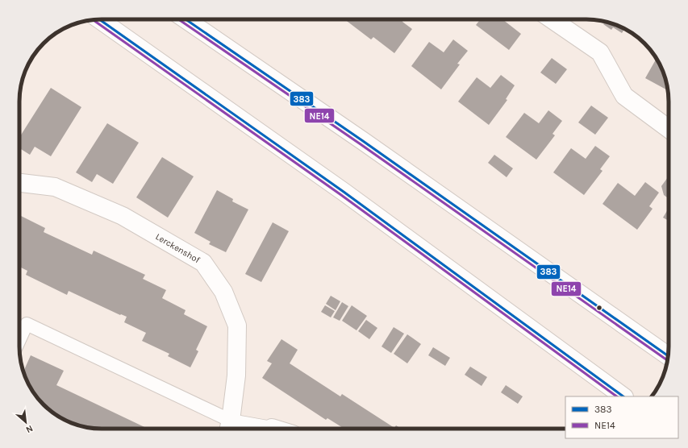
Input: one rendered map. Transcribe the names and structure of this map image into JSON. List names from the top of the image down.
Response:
{
  "streets": {
    "street": ["Lerckenshof"]
  },
  "lines": ["transit line 383", "transit line NE14"],
  "legend": ["383", "NE14"],
  "north": "bottom right"
}
